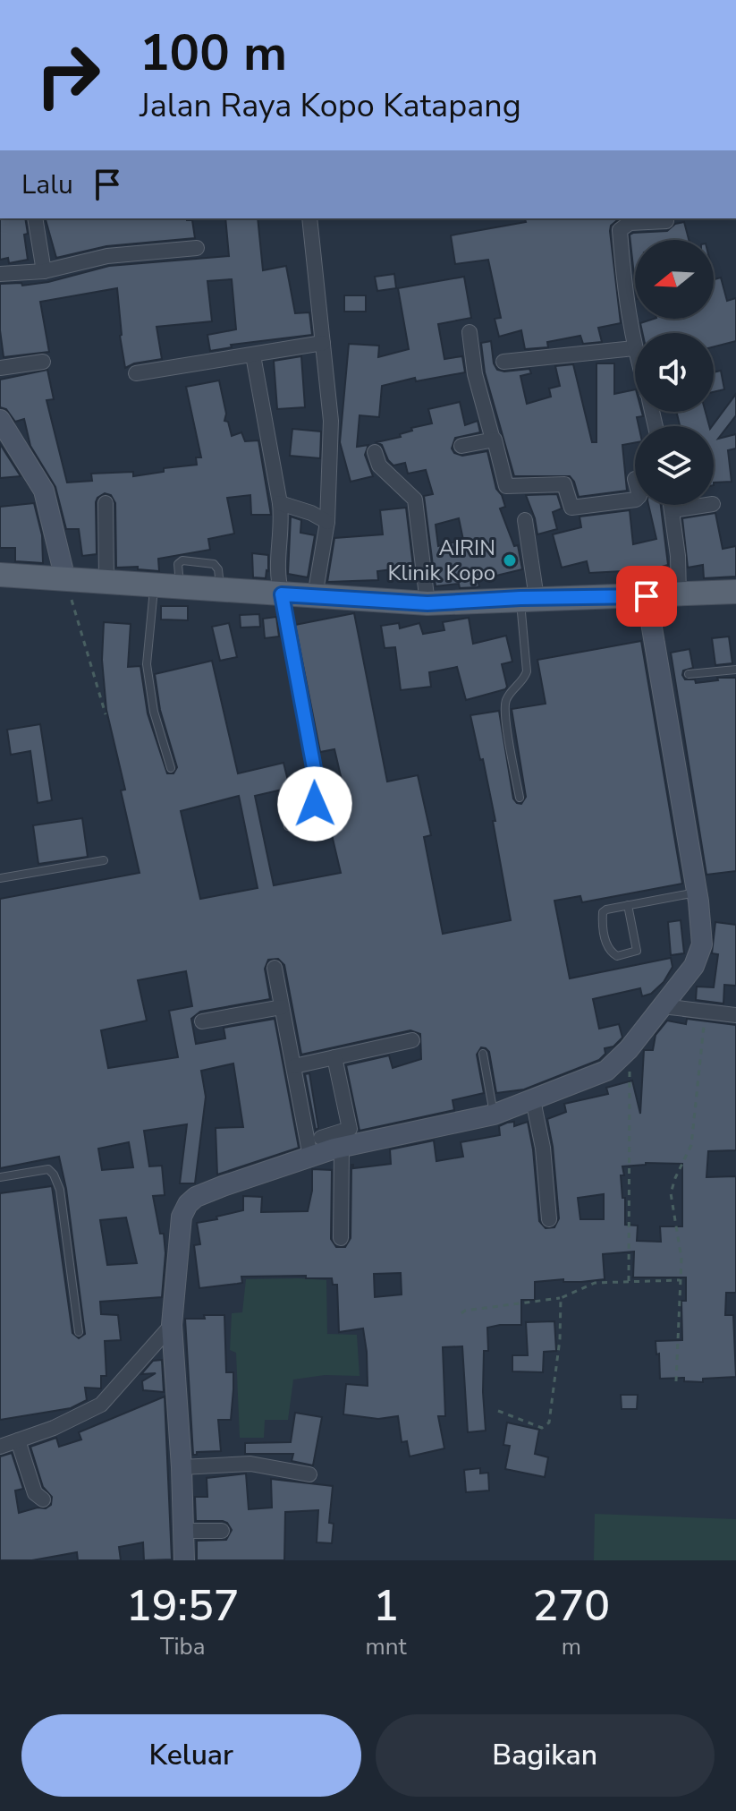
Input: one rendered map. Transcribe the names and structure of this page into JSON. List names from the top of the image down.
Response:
{
  "places": ["AIRIN Klinik Kopo"],
  "north": "left",
  "page": {
    "turn": ["100 m", "Jalan Raya Kopo Katapang"],
    "then": "Lalu",
    "eta": [
      "19:57",
      "Tiba",
      "1",
      "mnt",
      "270",
      "m"
    ],
    "buttons": ["Keluar", "Bagikan"]
  }
}
